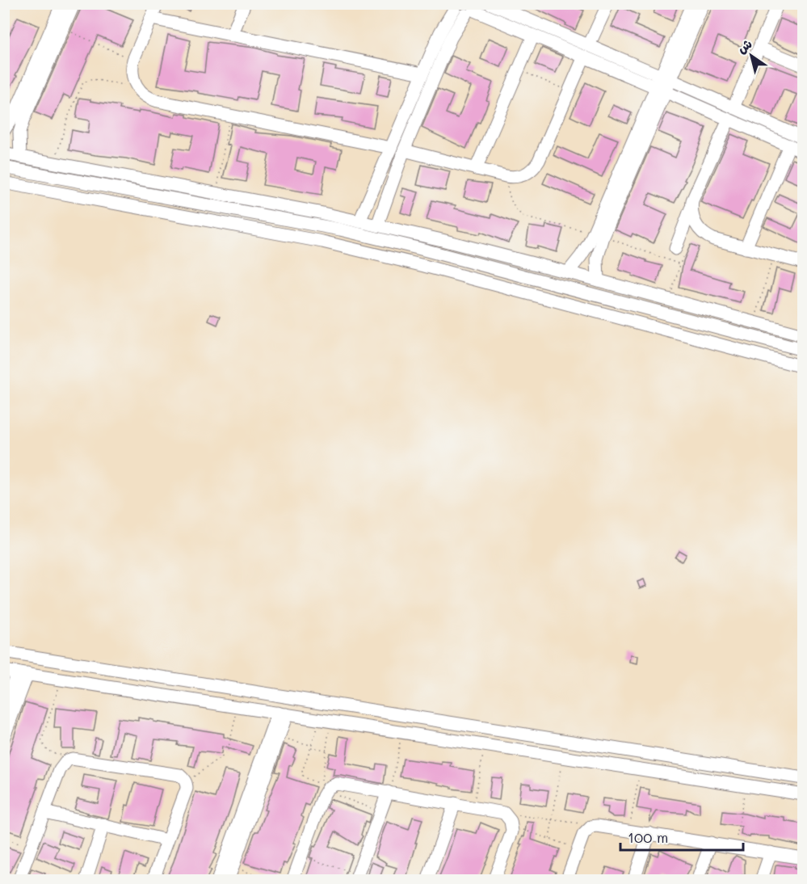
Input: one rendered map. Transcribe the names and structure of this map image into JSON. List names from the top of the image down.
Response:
{
  "scale_bar": "100 m",
  "north": "top left"
}
